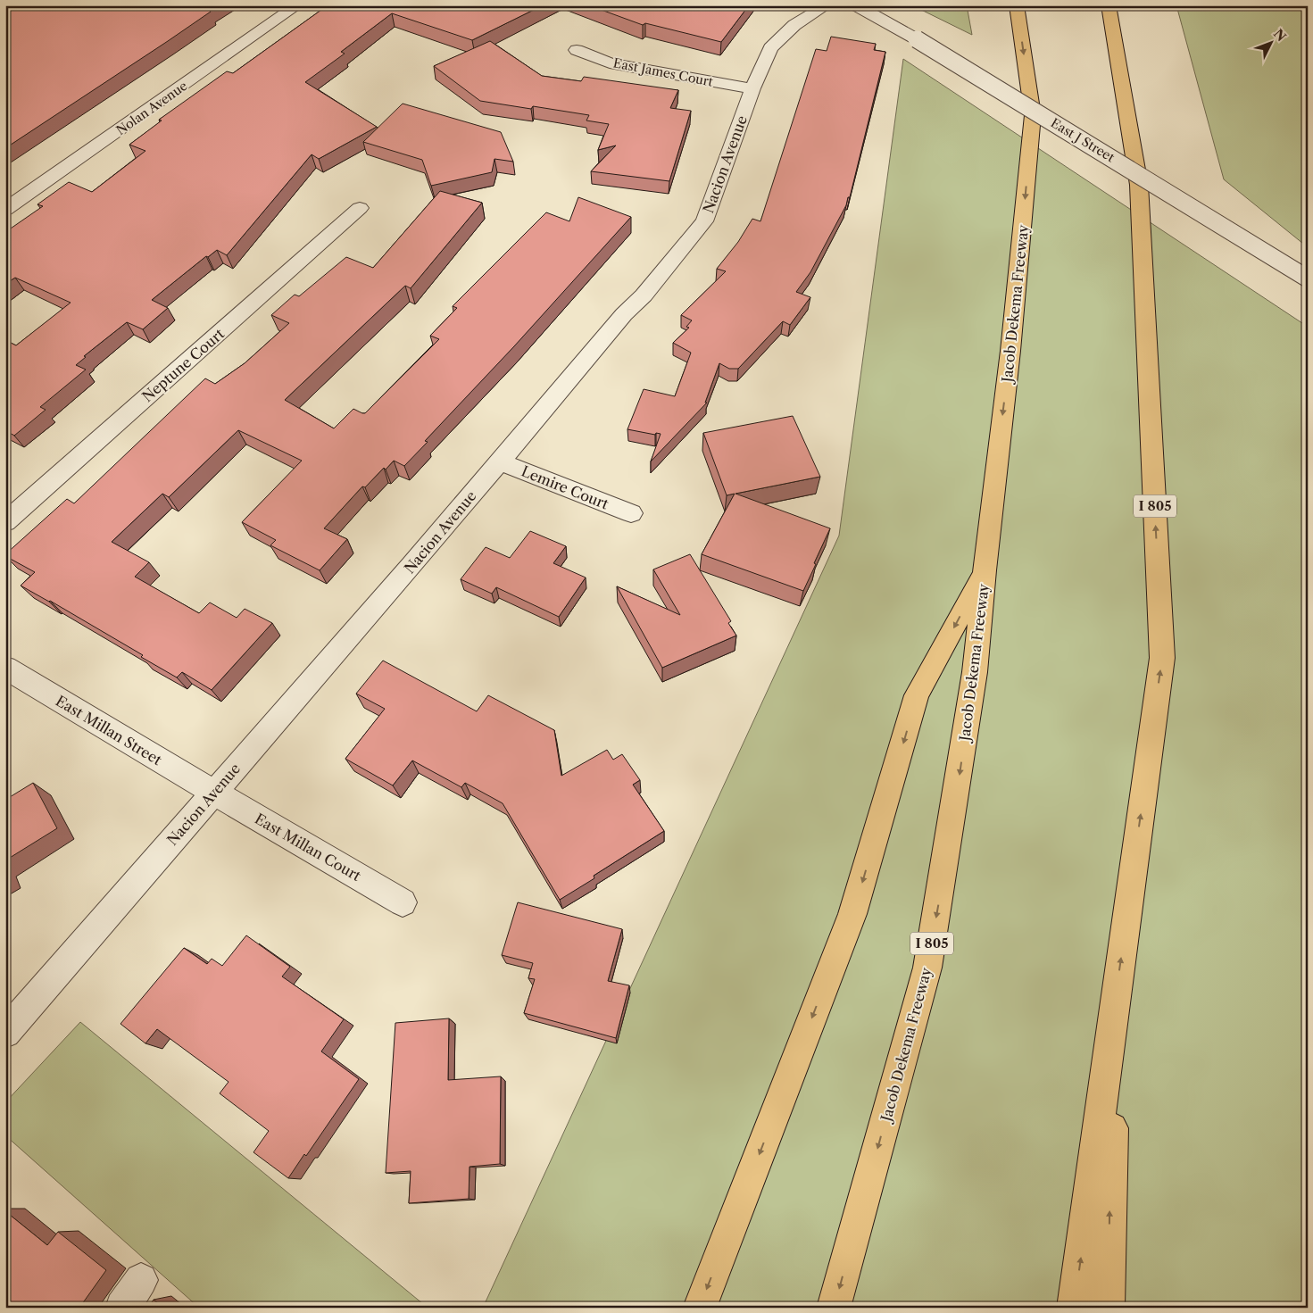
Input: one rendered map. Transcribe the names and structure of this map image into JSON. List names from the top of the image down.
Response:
{
  "streets": {
    "highway": ["Jacob Dekema Freeway", "I 805"],
    "street": [
      "East James Court",
      "Nolan Avenue",
      "East J Street",
      "Nacion Avenue",
      "Neptune Court",
      "Lemire Court",
      "East Millan Street",
      "East Millan Court"
    ]
  },
  "crossings": [
    ["East James Court", "Nacion Avenue"],
    ["Nacion Avenue", "Lemire Court"],
    ["Nacion Avenue", "East Millan Street"],
    ["Nacion Avenue", "East Millan Court"],
    ["East Millan Street", "East Millan Court"]
  ],
  "north": "top right"
}
